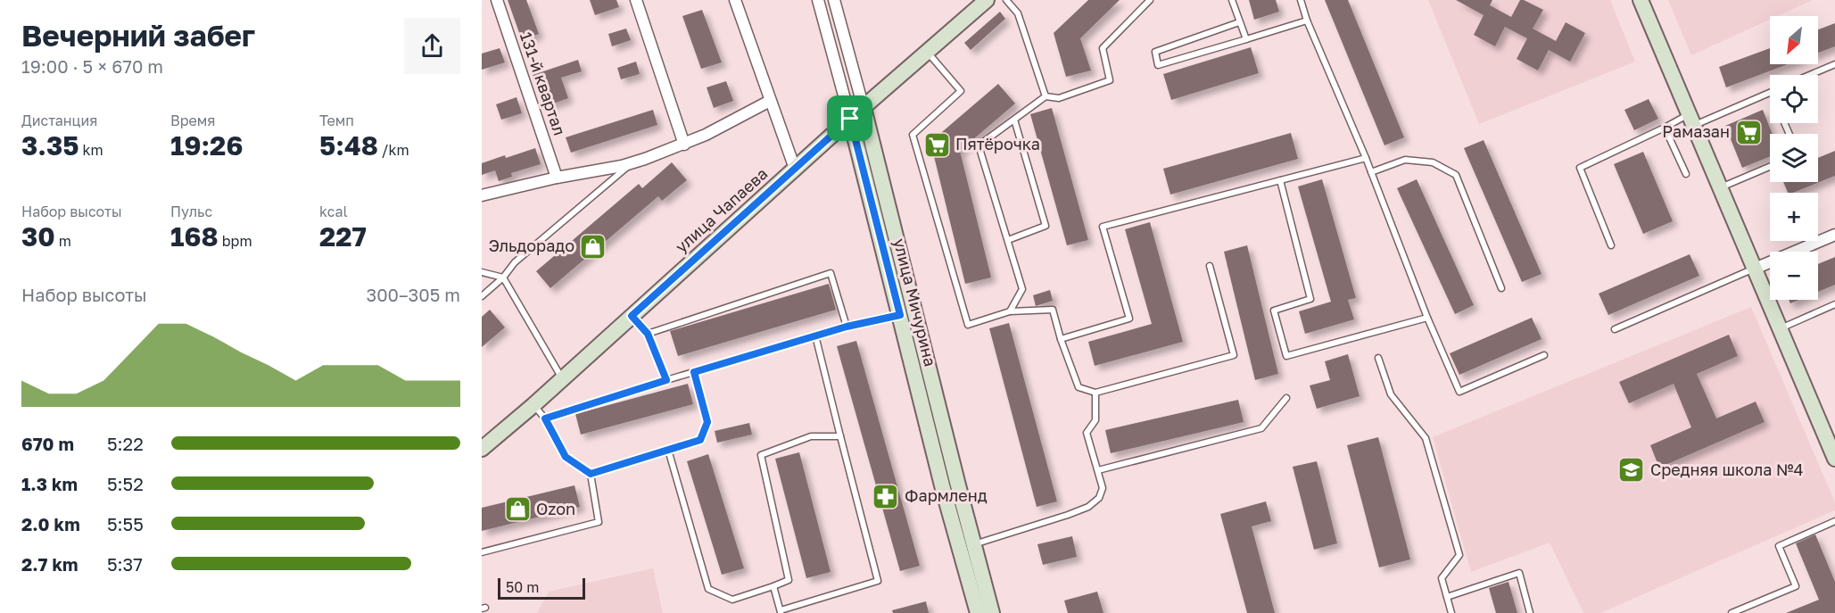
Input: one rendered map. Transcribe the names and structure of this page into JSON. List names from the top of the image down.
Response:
{
  "streets": {
    "street": ["131-й квартал", "улица Чапаева", "улица Мичурина"]
  },
  "crossings": [
    ["улица Чапаева", "улица Мичурина"]
  ],
  "places": {
    "supermarket": ["Рамазан", "Пятёрочка"],
    "shop": ["Эльдорадо", "Ozon"],
    "school or university": ["Средняя школа №4"],
    "pharmacy": ["Фармленд"]
  },
  "scale_bar": "50 m",
  "north": "bottom left",
  "page": {
    "heading": ["Вечерний забег", "19:00 · 5 × 670 m"],
    "map_buttons": ["+", "−"],
    "stats": [
      ["Дистанция", "3.35 km"],
      ["Время", "19:26"],
      ["Темп", "5:48 /km"],
      ["Набор высоты", "30 m"],
      ["Пульс", "168 bpm"],
      ["kcal", "227"]
    ],
    "chart": ["Набор высоты", "300–305 m"],
    "list": [
      {
        "name": "670 m",
        "note": "5:22"
      },
      {
        "name": "1.3 km",
        "note": "5:52"
      },
      {
        "name": "2.0 km",
        "note": "5:55"
      },
      {
        "name": "2.7 km",
        "note": "5:37"
      }
    ],
    "scale": "50 m"
  }
}
